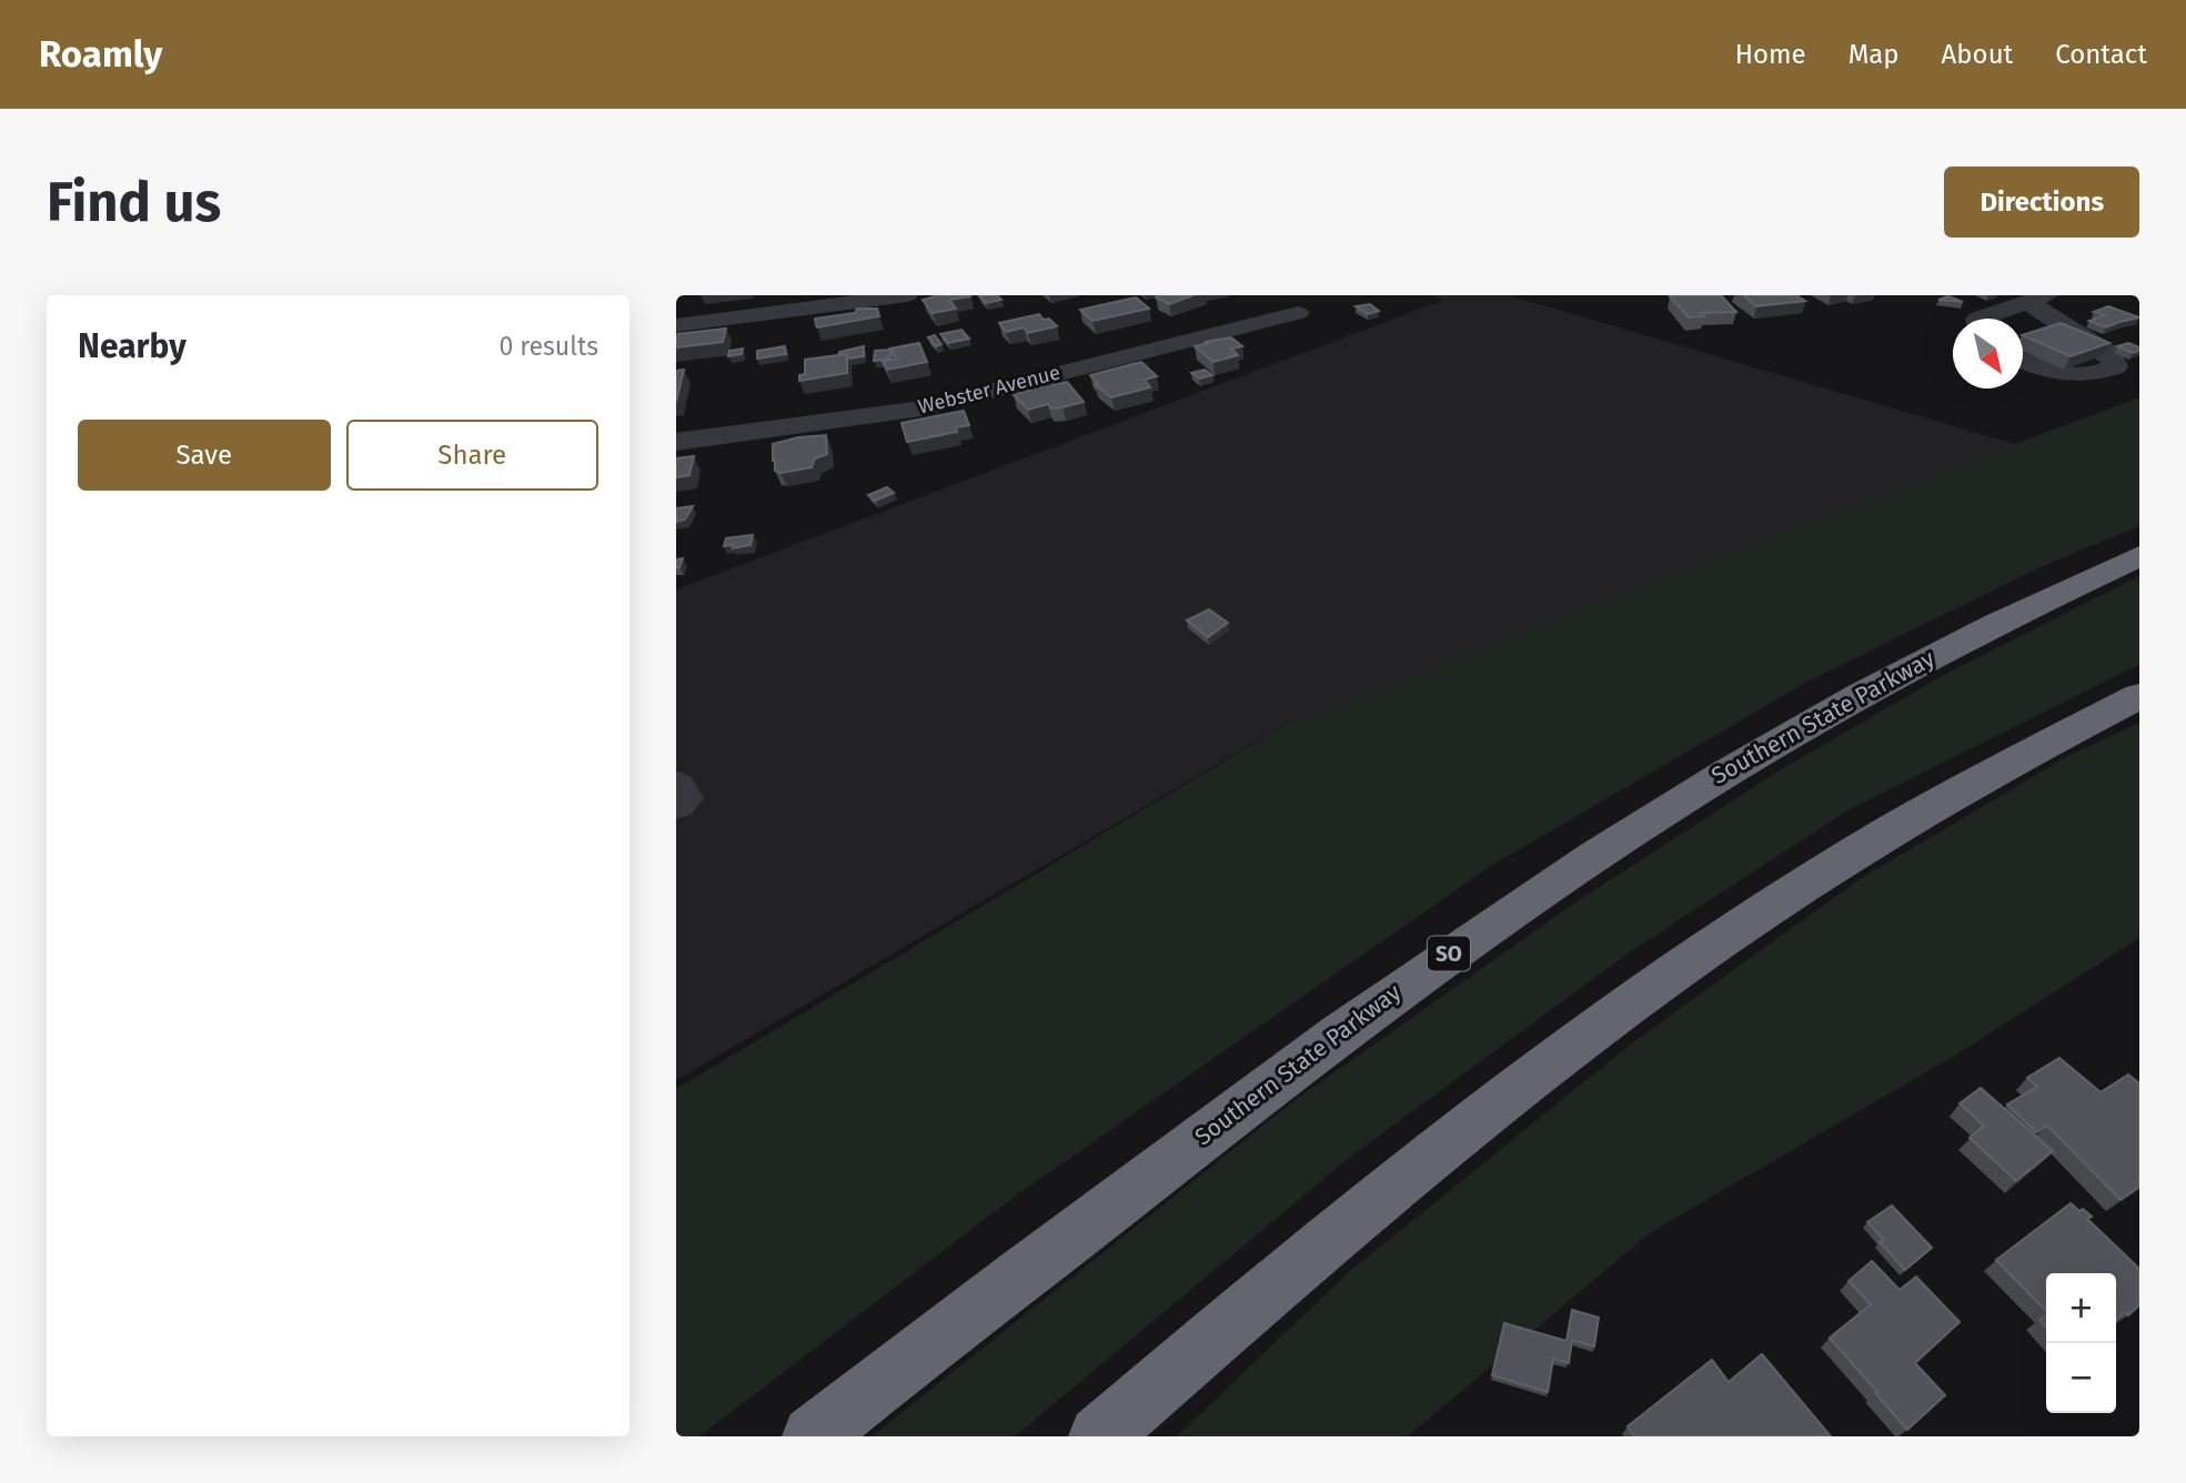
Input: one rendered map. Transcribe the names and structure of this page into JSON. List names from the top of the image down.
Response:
{
  "streets": {
    "highway": ["Southern State Parkway", "SO"],
    "street": ["Webster Avenue"]
  },
  "north": "bottom right",
  "page": {
    "header": "Roamly",
    "nav": [
      "Home",
      "Map",
      "About",
      "Contact"
    ],
    "buttons": [
      "Directions",
      ["Save", "Share"]
    ],
    "title": "Find us",
    "heading": ["Nearby", "0 results"],
    "map_buttons": ["+", "−"]
  }
}
